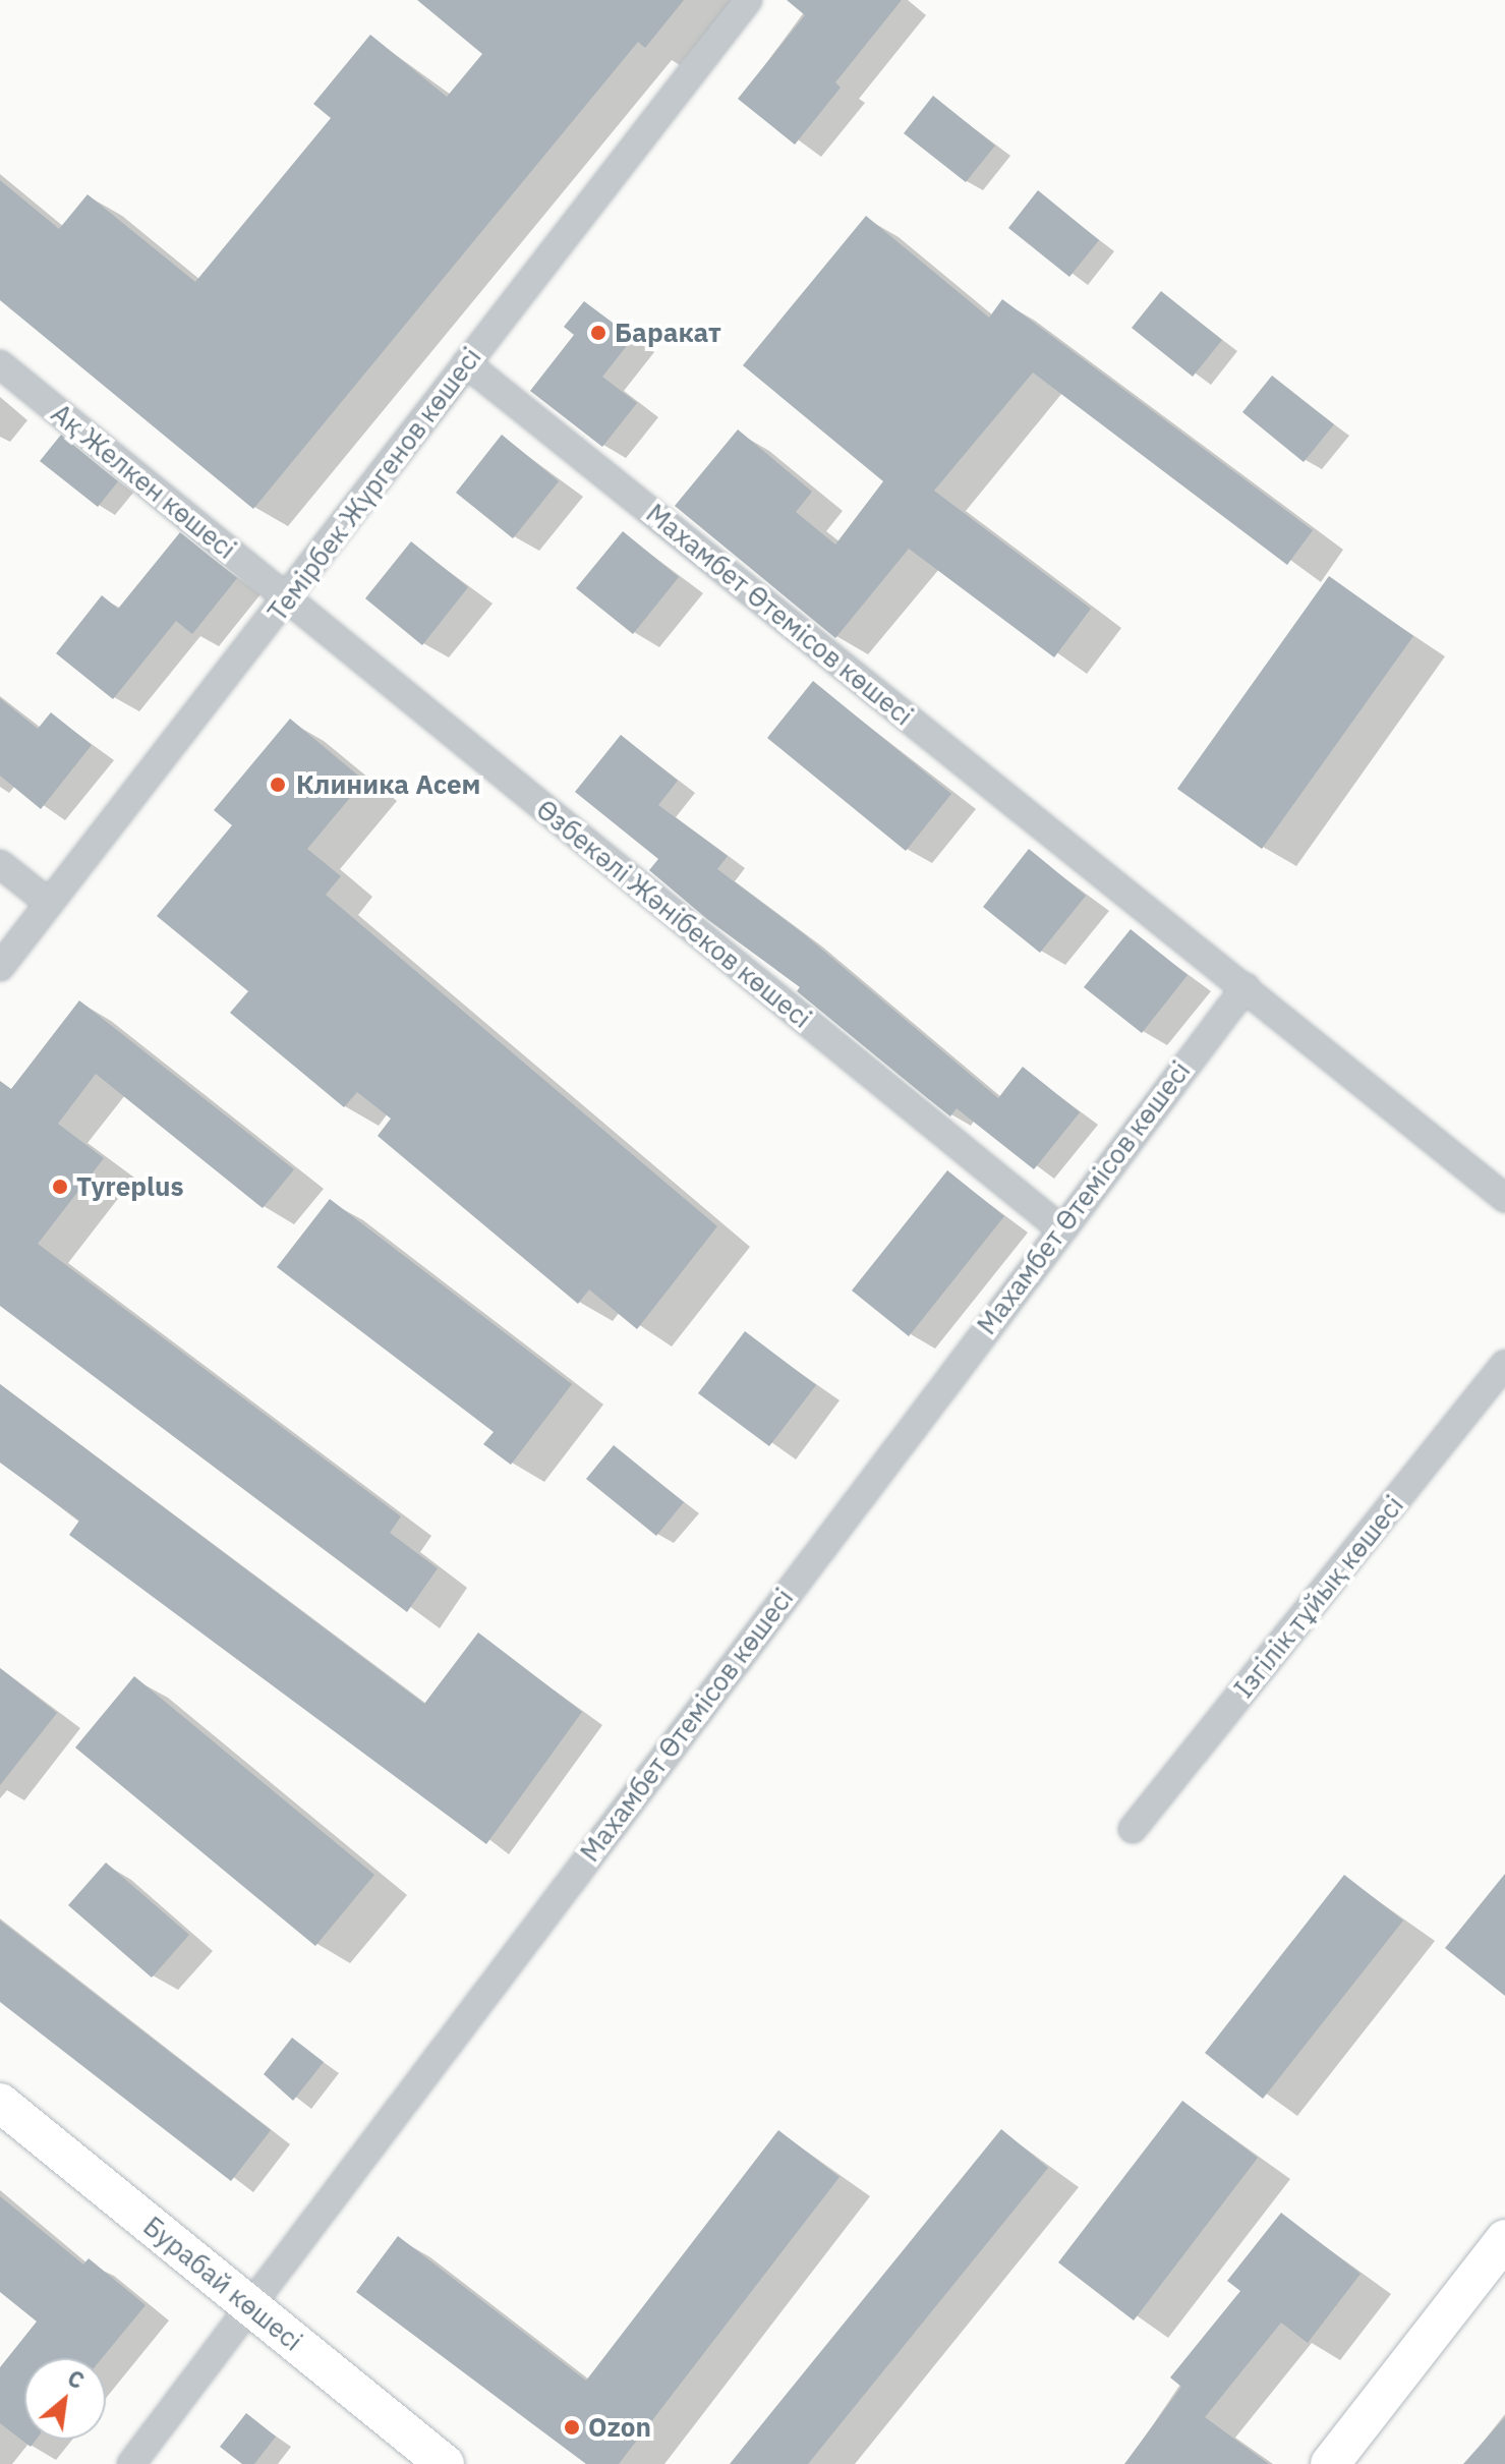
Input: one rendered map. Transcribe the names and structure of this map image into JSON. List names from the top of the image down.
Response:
{
  "streets": {
    "street": [
      "Ақ Желкен көшесі",
      "Темірбек Жүргенов көшесі",
      "Махамбет Өтемісов көшесі",
      "Өзбекәлі Жәнібеков көшесі",
      "Ізгілік тұйық көшесі",
      "Бурабай көшесі"
    ]
  },
  "crossings": [
    ["Ақ Желкен көшесі", "Темірбек Жүргенов көшесі"],
    ["Ақ Желкен көшесі", "Өзбекәлі Жәнібеков көшесі"],
    ["Темірбек Жүргенов көшесі", "Махамбет Өтемісов көшесі"],
    ["Темірбек Жүргенов көшесі", "Өзбекәлі Жәнібеков көшесі"],
    ["Махамбет Өтемісов көшесі", "Өзбекәлі Жәнібеков көшесі"],
    ["Махамбет Өтемісов көшесі", "Бурабай көшесі"]
  ],
  "places": [
    "Баракат",
    "Клиника Асем",
    "Tyreplus",
    "Ozon"
  ],
  "north": "top right"
}
